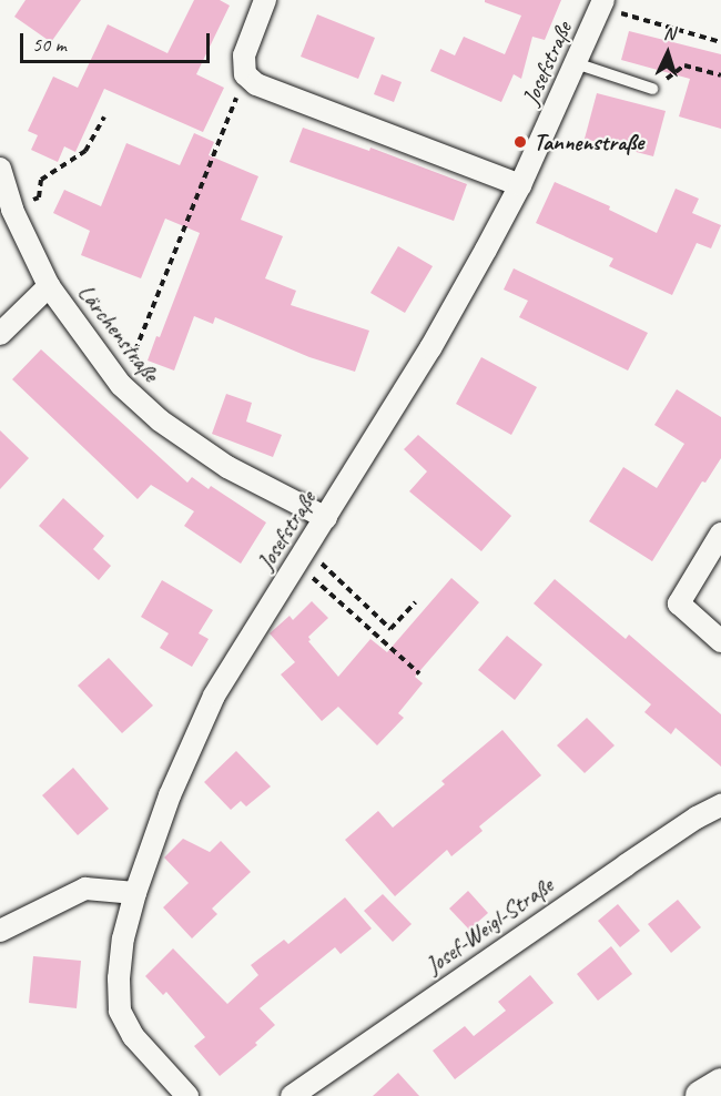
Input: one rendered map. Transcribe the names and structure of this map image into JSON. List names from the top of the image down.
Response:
{
  "streets": {
    "street": ["Josefstraße", "Lärchenstraße", "Josef-Weigl-Straße"]
  },
  "crossings": [
    ["Josefstraße", "Lärchenstraße"]
  ],
  "places": ["Tannenstraße"],
  "scale_bar": "50 m",
  "north": "top"
}
